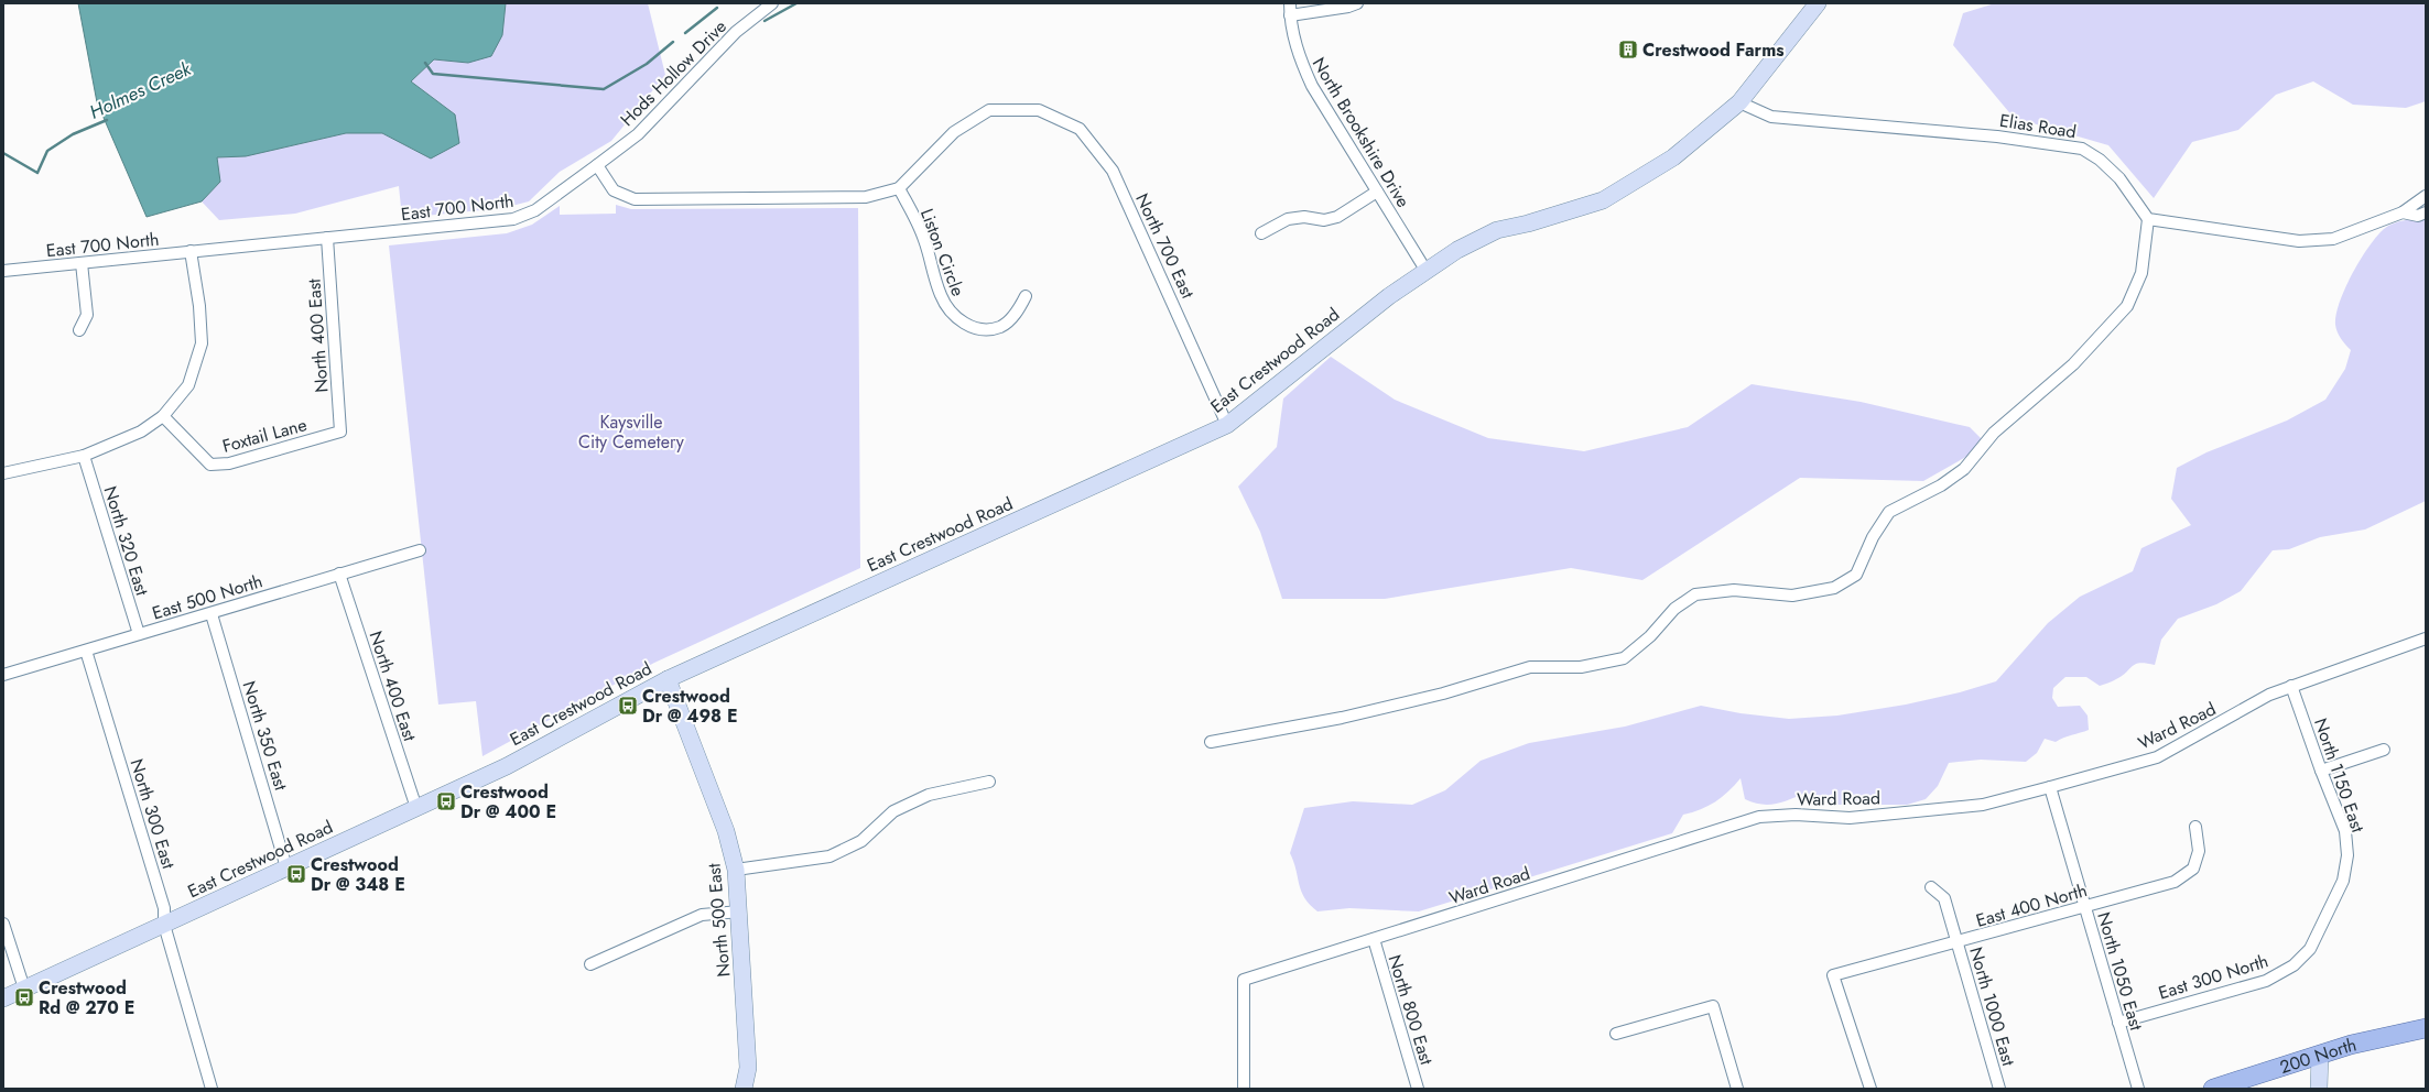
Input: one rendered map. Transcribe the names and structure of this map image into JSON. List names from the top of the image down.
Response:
{
  "streets": {
    "main road": ["200 North"],
    "street": [
      "Hods Hollow Drive",
      "Elias Road",
      "North Brookshire Drive",
      "East 700 North",
      "North 700 East",
      "Liston Circle",
      "North 400 East",
      "East Crestwood Road",
      "Foxtail Lane",
      "North 320 East",
      "East 500 North",
      "Ward Road",
      "North 350 East",
      "North 1150 East",
      "North 300 East",
      "East 400 North",
      "North 500 East",
      "North 1050 East",
      "East 300 North",
      "North 1000 East",
      "North 800 East"
    ]
  },
  "crossings": [
    ["Hods Hollow Drive", "East 700 North"],
    ["Elias Road", "East Crestwood Road"],
    ["North Brookshire Drive", "East Crestwood Road"],
    ["East 700 North", "North 400 East"],
    ["North 700 East", "Liston Circle"],
    ["North 700 East", "East Crestwood Road"],
    ["North 400 East", "East Crestwood Road"],
    ["North 400 East", "Foxtail Lane"],
    ["North 400 East", "East 500 North"],
    ["East Crestwood Road", "North 350 East"],
    ["East Crestwood Road", "North 300 East"],
    ["East Crestwood Road", "North 500 East"],
    ["North 320 East", "East 500 North"],
    ["East 500 North", "North 350 East"],
    ["East 500 North", "North 300 East"],
    ["Ward Road", "North 1150 East"],
    ["Ward Road", "North 1050 East"],
    ["Ward Road", "North 800 East"],
    ["North 1150 East", "East 300 North"],
    ["East 400 North", "North 1050 East"],
    ["East 400 North", "North 1000 East"],
    ["North 1050 East", "East 300 North"]
  ],
  "water": ["Holmes Creek"],
  "parks": ["Kaysville City Cemetery"],
  "places": {
    "building": ["Crestwood Farms"],
    "bus stop": [
      "Crestwood Dr @ 498 E",
      "Crestwood Dr @ 400 E",
      "Crestwood Dr @ 348 E",
      "Crestwood Rd @ 270 E"
    ]
  }
}
